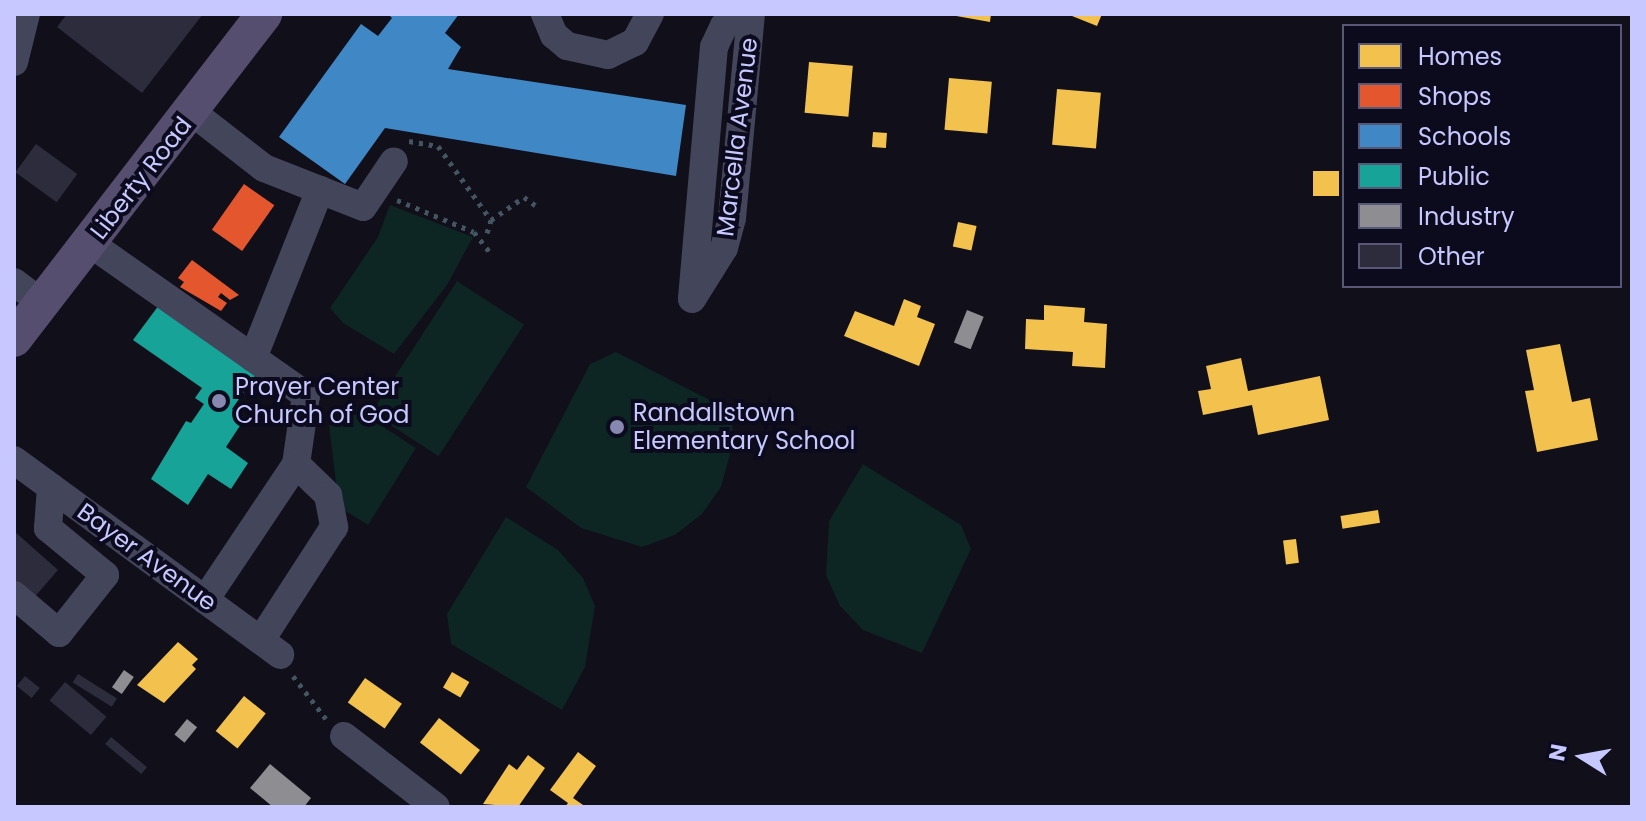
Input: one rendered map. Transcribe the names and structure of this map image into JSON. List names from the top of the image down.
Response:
{
  "streets": {
    "main road": ["Liberty Road"],
    "street": ["Marcella Avenue", "Bayer Avenue"]
  },
  "places": ["Prayer Center Church of God", "Randallstown Elementary School"],
  "legend": [
    "Homes",
    "Shops",
    "Schools",
    "Public",
    "Industry",
    "Other"
  ],
  "north": "left"
}
